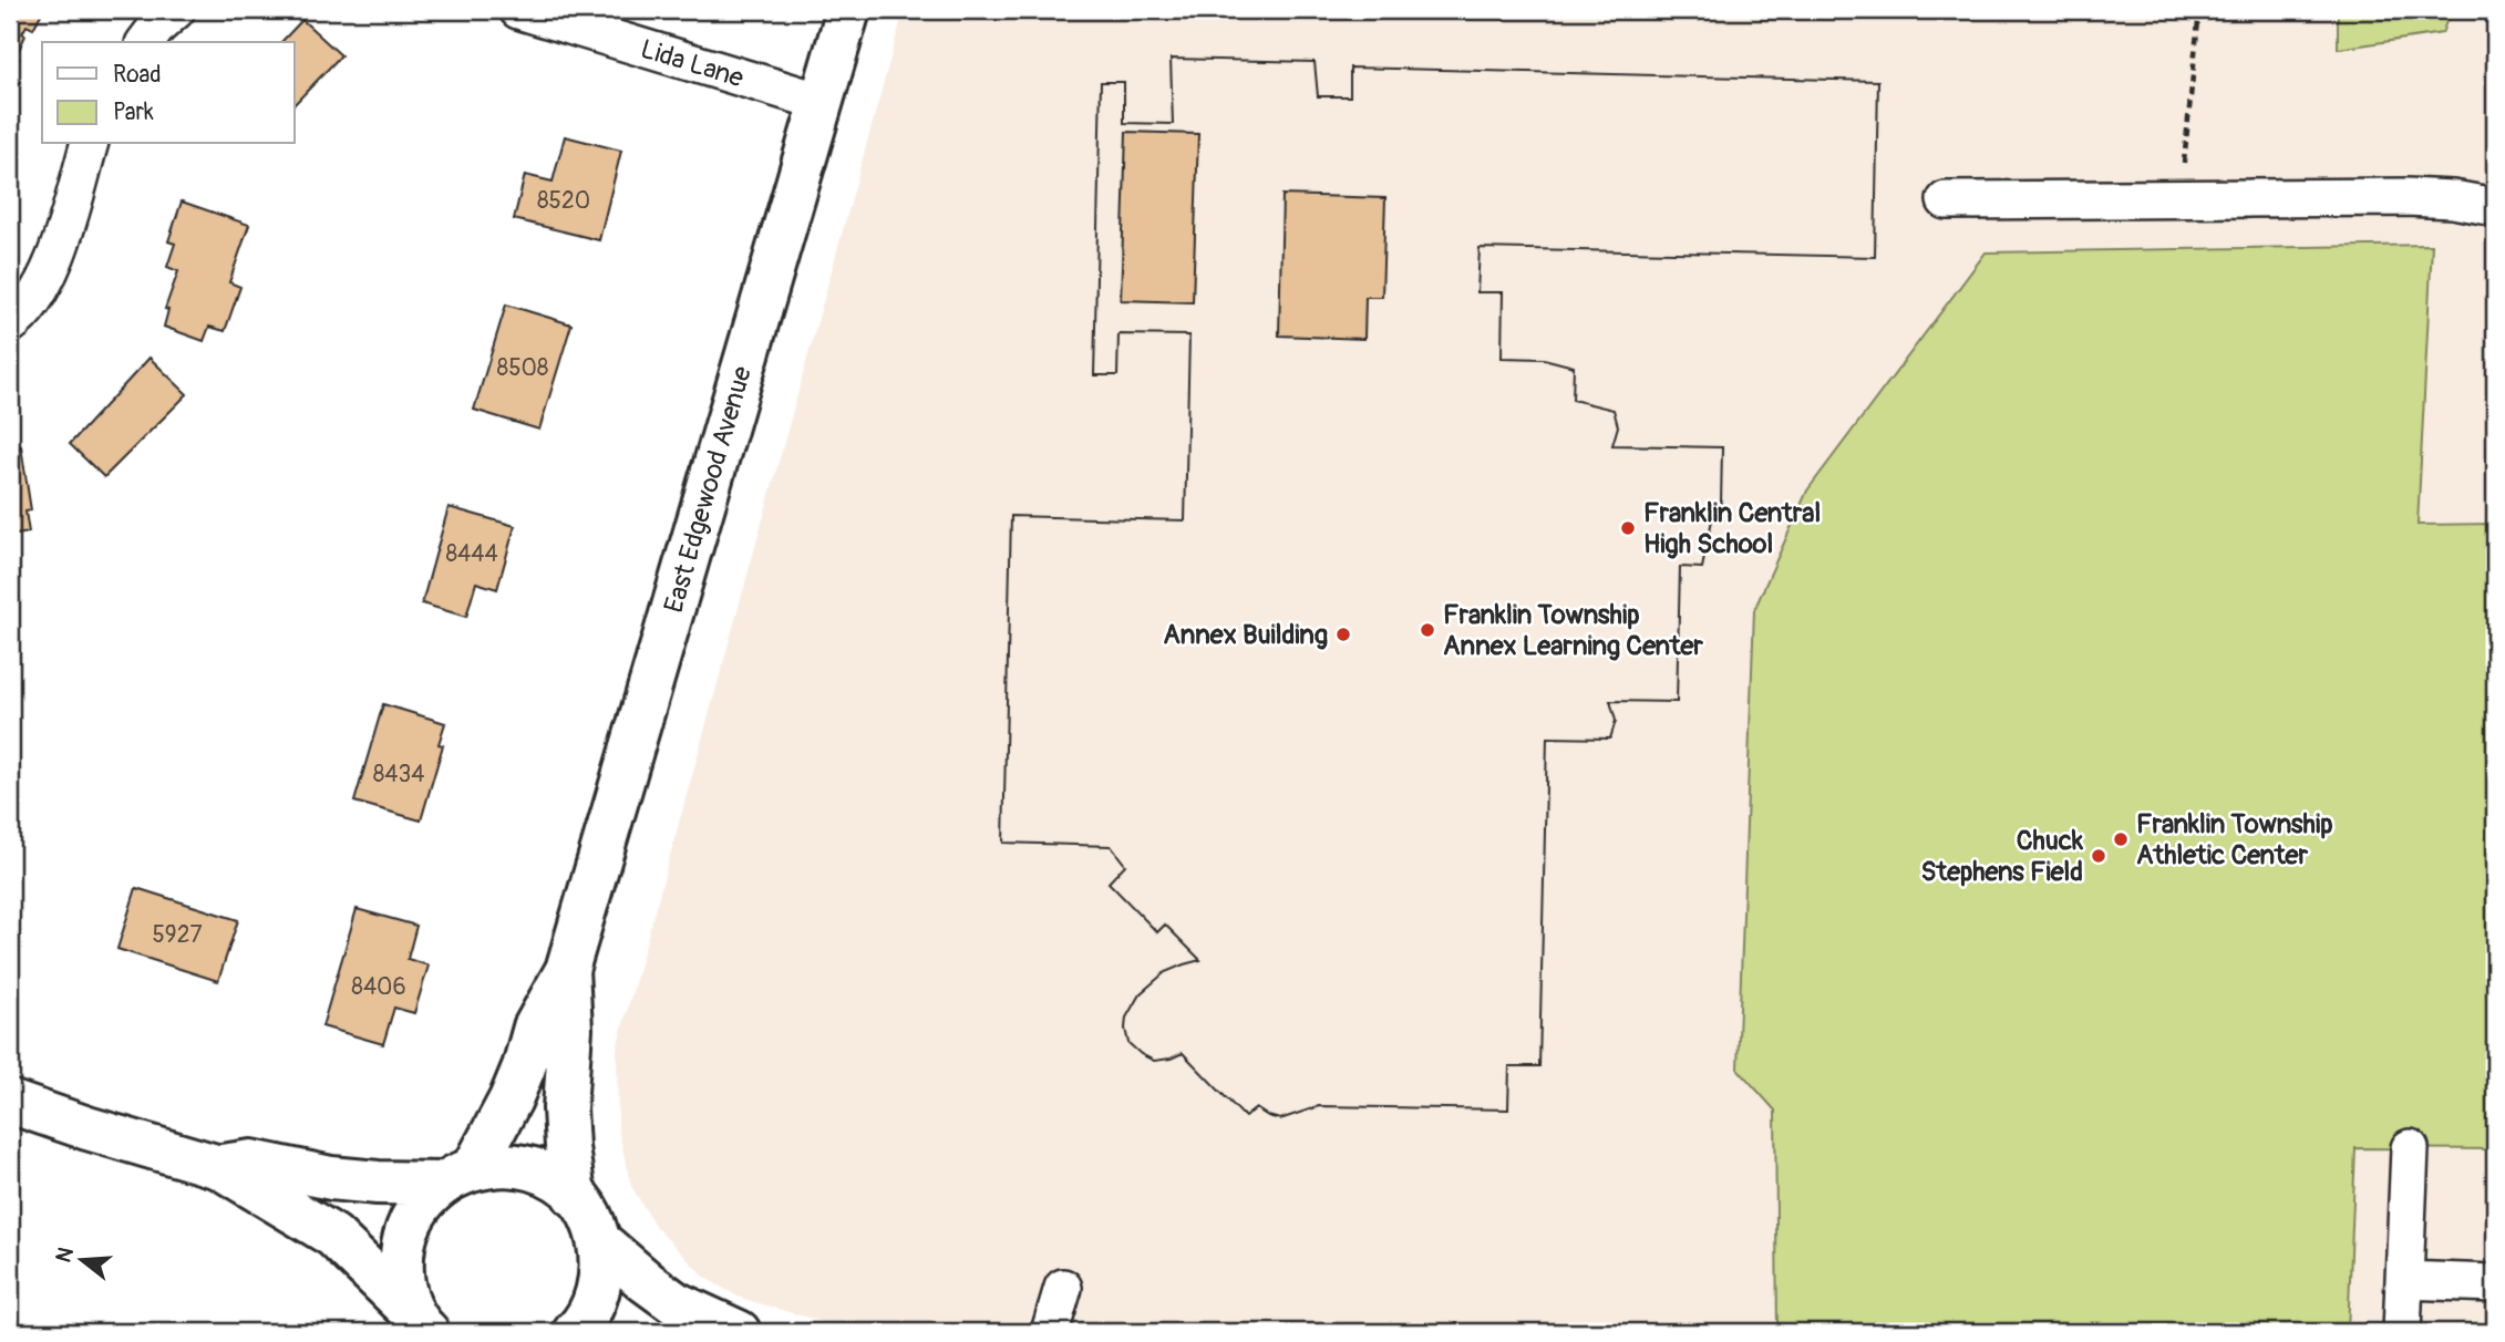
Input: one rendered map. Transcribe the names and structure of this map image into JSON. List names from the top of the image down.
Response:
{
  "streets": {
    "main road": ["East Edgewood Avenue"],
    "street": ["Lida Lane"]
  },
  "crossings": [
    ["Lida Lane", "East Edgewood Avenue"]
  ],
  "places": [
    "Franklin Central High School",
    "Franklin Township Annex Learning Center",
    "Annex Building",
    "Franklin Township Athletic Center",
    "Chuck Stephens Field"
  ],
  "house_numbers": [
    "8520",
    "8508",
    "8444",
    "8434",
    "5927",
    "8406"
  ],
  "legend": ["Road", "Park"],
  "north": "left"
}
